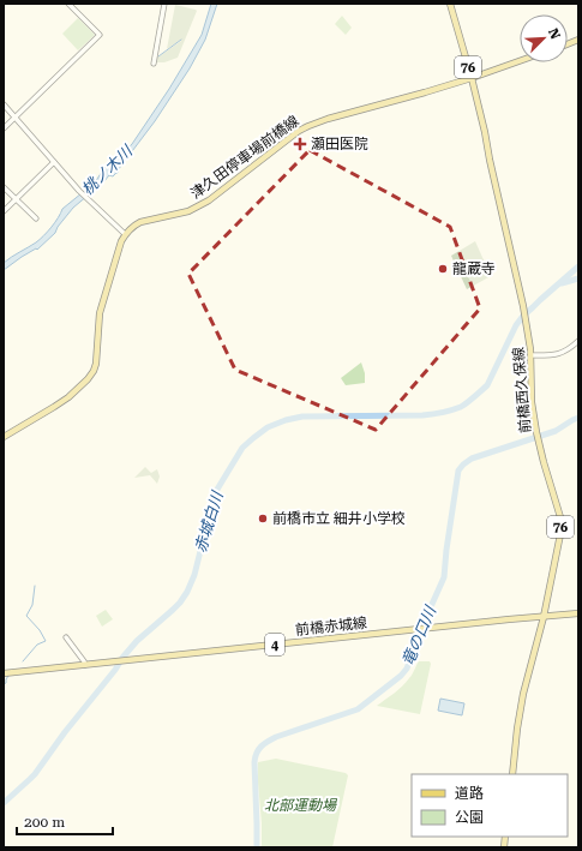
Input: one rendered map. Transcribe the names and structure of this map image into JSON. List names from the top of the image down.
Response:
{
  "streets": {
    "main road": [
      "76",
      "津久田停車場前橋線",
      "前橋西久保線",
      "前橋赤城線",
      "4"
    ]
  },
  "crossings": [
    ["津久田停車場前橋線", "前橋西久保線"],
    ["前橋西久保線", "前橋赤城線"],
    ["前橋赤城線", "4"]
  ],
  "water": ["桃ノ木川", "赤城白川", "竜の口川"],
  "parks": ["北部運動場"],
  "places": {
    "health": ["瀬田医院"],
    "other": ["龍蔵寺", "前橋市立 細井小学校"]
  },
  "legend": ["道路", "公園"],
  "scale_bar": "200 m",
  "north": "top right"
}
